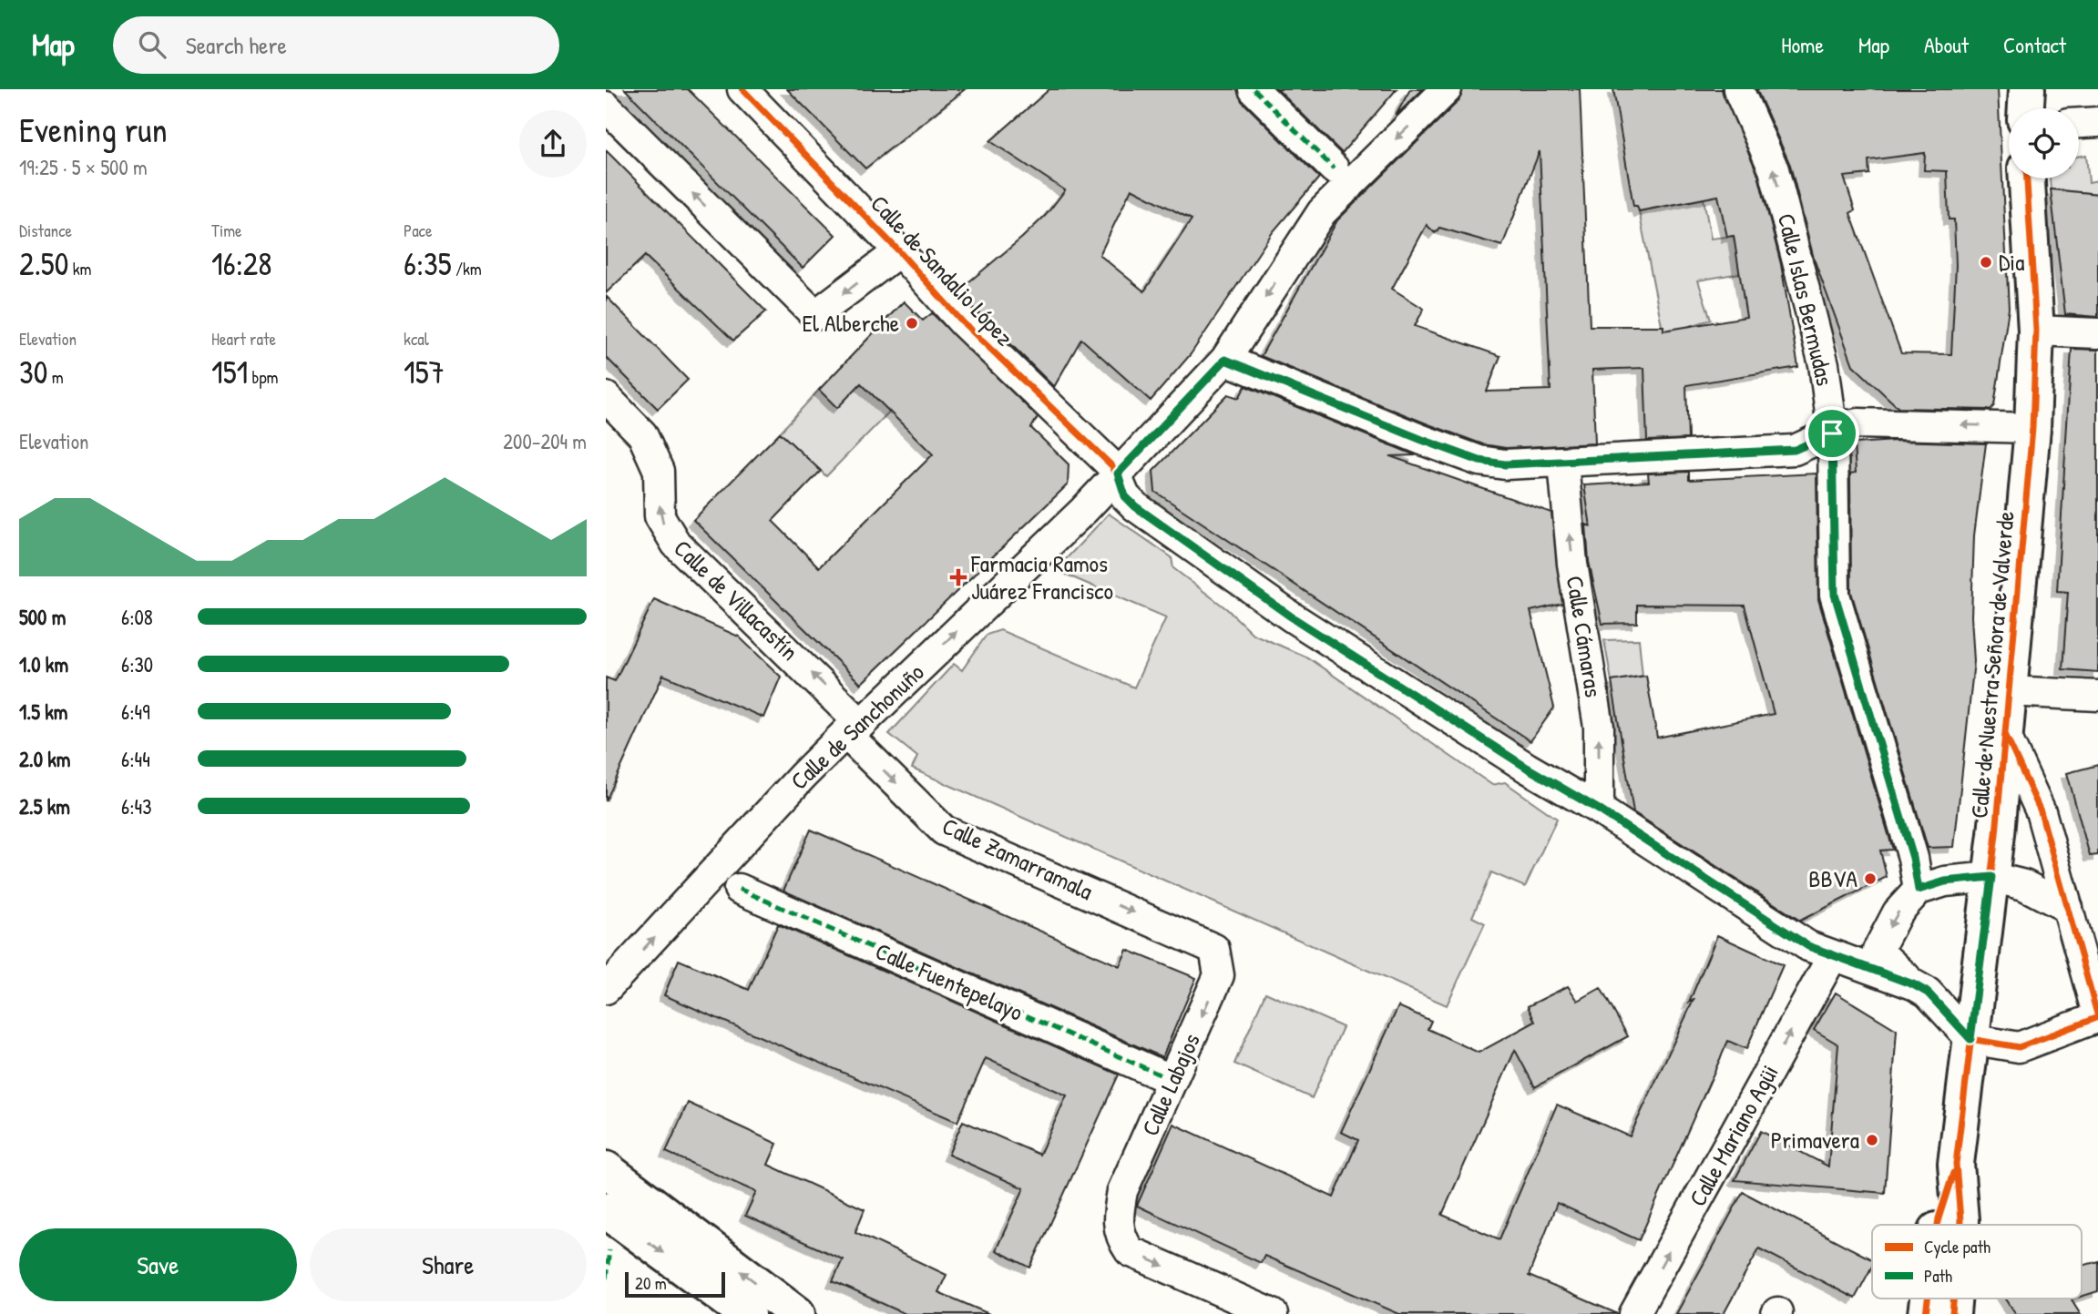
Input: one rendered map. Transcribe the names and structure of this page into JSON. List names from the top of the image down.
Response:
{
  "streets": {
    "main road": ["Calle de Nuestra Señora de Valverde"],
    "street": [
      "Calle de Sandalio López",
      "Calle Islas Bermudas",
      "Calle de Villacastín",
      "Calle Cámaras",
      "Calle de Sanchonuño",
      "Calle Zamarramala",
      "Calle Fuentepelayo",
      "Calle Labajos",
      "Calle Mariano Agüi"
    ]
  },
  "crossings": [
    ["Calle de Sandalio López", "Calle de Sanchonuño"],
    ["Calle de Villacastín", "Calle de Sanchonuño"],
    ["Calle de Villacastín", "Calle Zamarramala"],
    ["Calle de Sanchonuño", "Calle Zamarramala"],
    ["Calle Zamarramala", "Calle Labajos"]
  ],
  "one_way": [
    "Calle Islas Bermudas",
    "Calle de Villacastín",
    "Calle Cámaras",
    "Calle Zamarramala",
    "Calle Mariano Agüi"
  ],
  "places": {
    "other": [
      "Dia",
      "El Alberche",
      "BBVA",
      "Primavera"
    ],
    "health": ["Farmacia Ramos Juárez Francisco"]
  },
  "legend": ["Cycle path", "Path"],
  "scale_bar": "20 m",
  "page": {
    "header": "Map",
    "search": "Search here",
    "nav": [
      "Home",
      "Map",
      "About",
      "Contact"
    ],
    "heading": ["Evening run", "19:25 · 5 × 500 m"],
    "stats": [
      ["Distance", "2.50 km"],
      ["Time", "16:28"],
      ["Pace", "6:35 /km"],
      ["Elevation", "30 m"],
      ["Heart rate", "151 bpm"],
      ["kcal", "157"]
    ],
    "chart": ["Elevation", "200–204 m"],
    "list": [
      {
        "name": "500 m",
        "note": "6:08"
      },
      {
        "name": "1.0 km",
        "note": "6:30"
      },
      {
        "name": "1.5 km",
        "note": "6:49"
      },
      {
        "name": "2.0 km",
        "note": "6:44"
      },
      {
        "name": "2.5 km",
        "note": "6:43"
      }
    ],
    "buttons": ["Save", "Share"],
    "scale": "20 m"
  }
}
